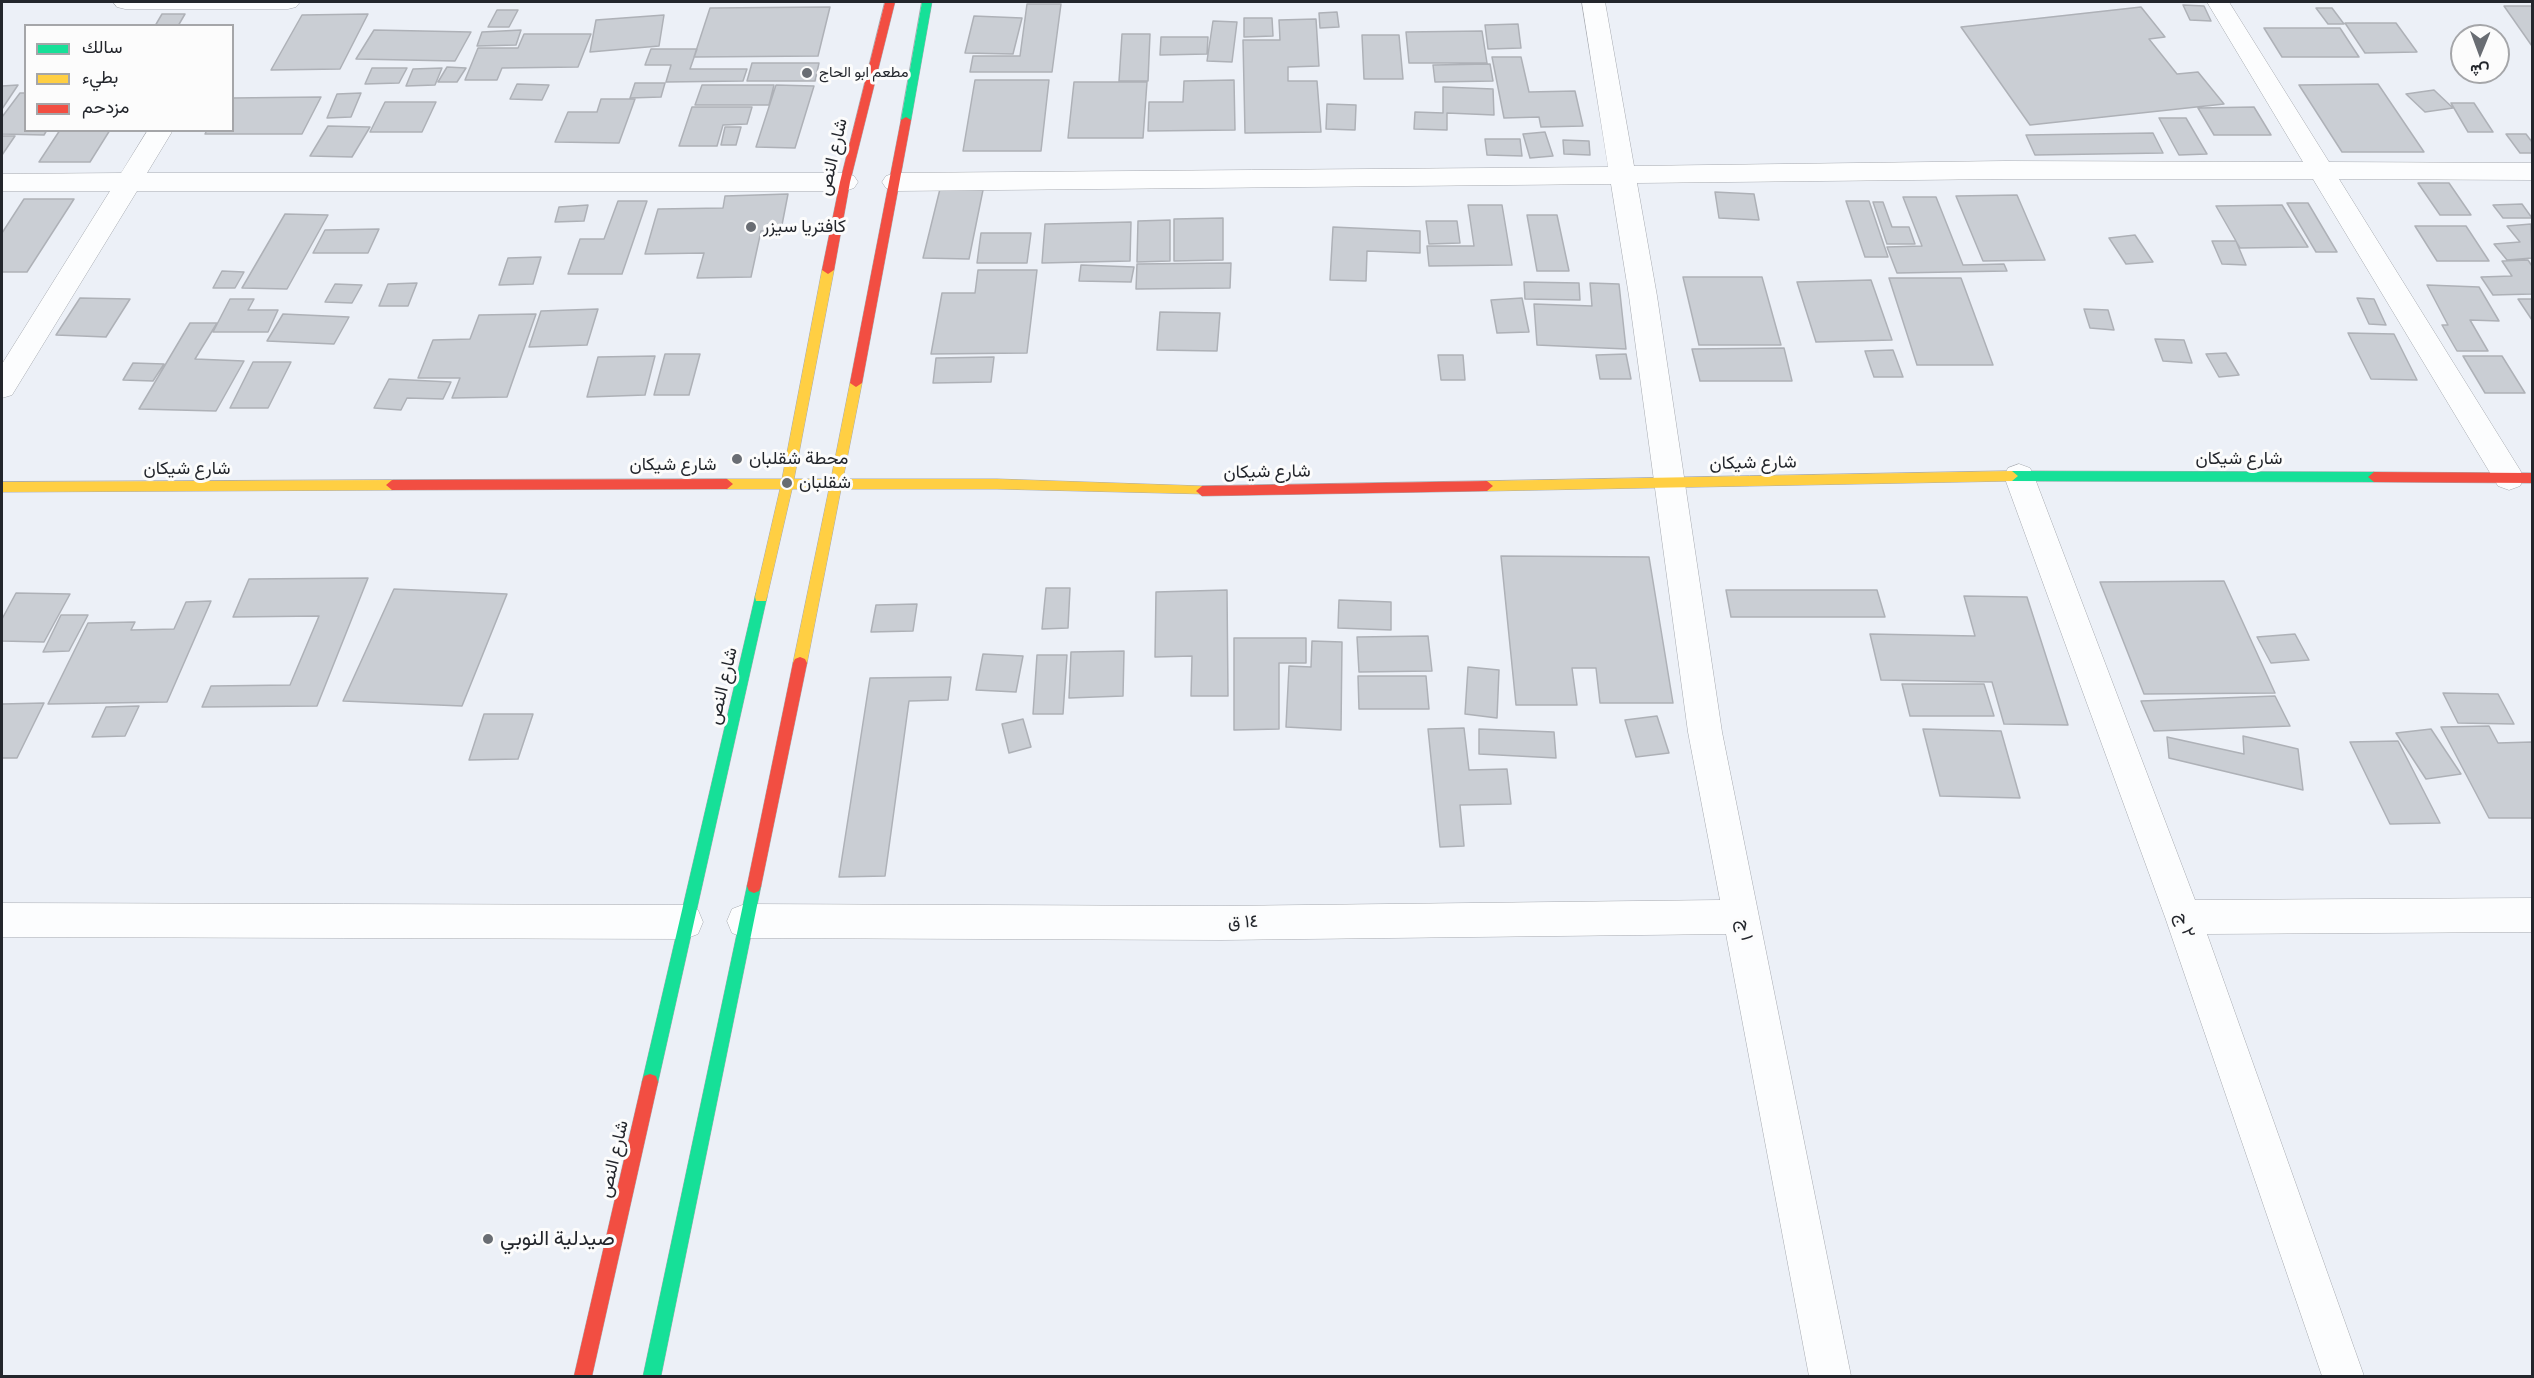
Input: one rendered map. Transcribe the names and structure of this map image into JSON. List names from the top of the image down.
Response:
{
  "streets": {
    "main road": ["شارع النص", "شارع شيكان"],
    "street": ["١٤ ق", "٢ ج", "١ ج"]
  },
  "crossings": [
    ["شارع النص", "شارع شيكان"],
    ["شارع شيكان", "٢ ج"],
    ["شارع شيكان", "١ ج"],
    ["١٤ ق", "١ ج"]
  ],
  "places": [
    "مطعم ابو الحاج",
    "كافتريا سيزر",
    "محطة شقلبان",
    "شقلبان",
    "صيدلية النوبي"
  ],
  "legend": ["سالك", "بطيء", "مزدحم"],
  "north": "bottom"
}
